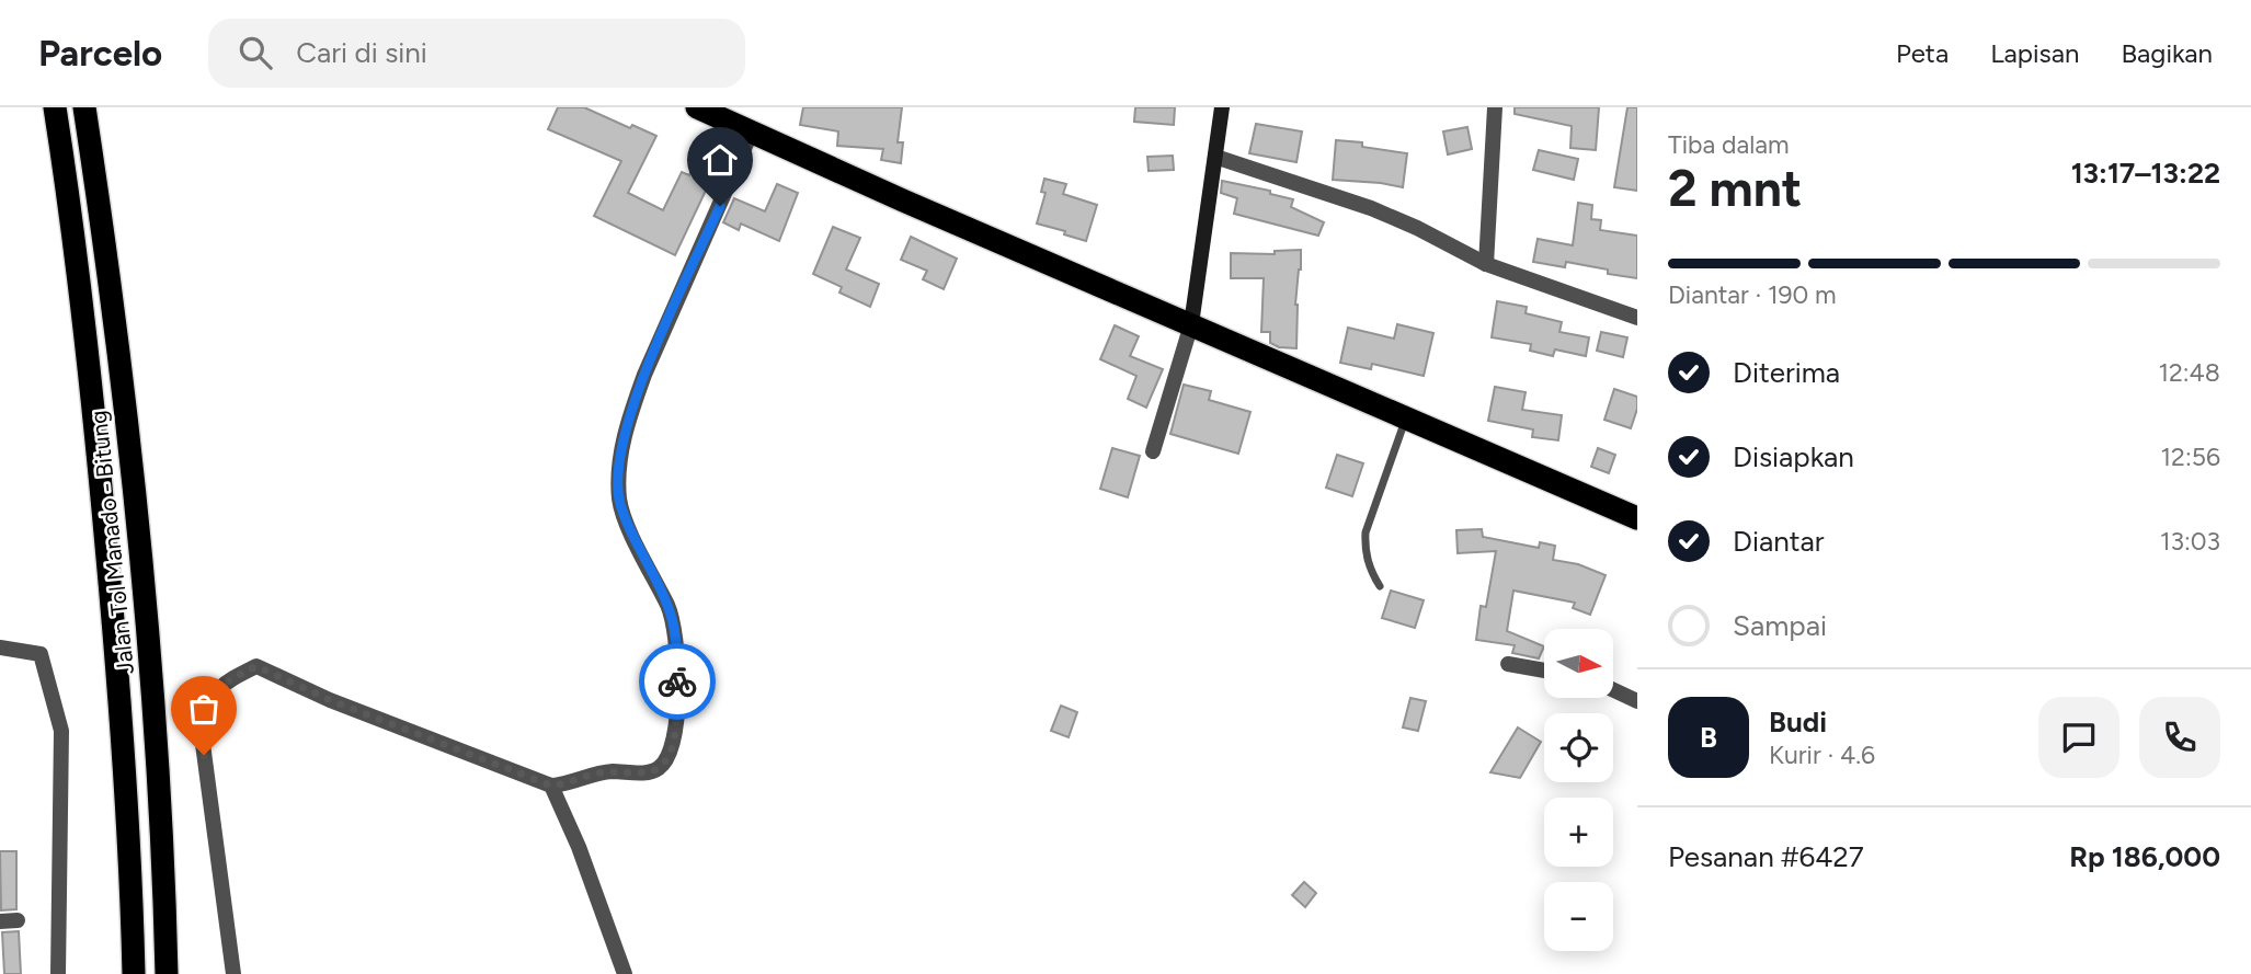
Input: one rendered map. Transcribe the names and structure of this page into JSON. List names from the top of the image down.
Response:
{
  "streets": {
    "highway": ["Jalan Tol Manado - Bitung"]
  },
  "north": "right",
  "page": {
    "header": "Parcelo",
    "search": "Cari di sini",
    "nav": ["Peta", "Lapisan", "Bagikan"],
    "heading": ["2 mnt", "Tiba dalam", "13:17–13:22"],
    "panel": [
      "Budi",
      "Kurir · 4.6",
      "Pesanan #6427",
      "Rp 186,000"
    ],
    "bar": "Diantar · 190 m",
    "list": [
      ["Diterima", "12:48"],
      ["Disiapkan", "12:56"],
      ["Diantar", "13:03"],
      "Sampai"
    ],
    "map_buttons": ["+", "−"],
    "round": "B"
  }
}
